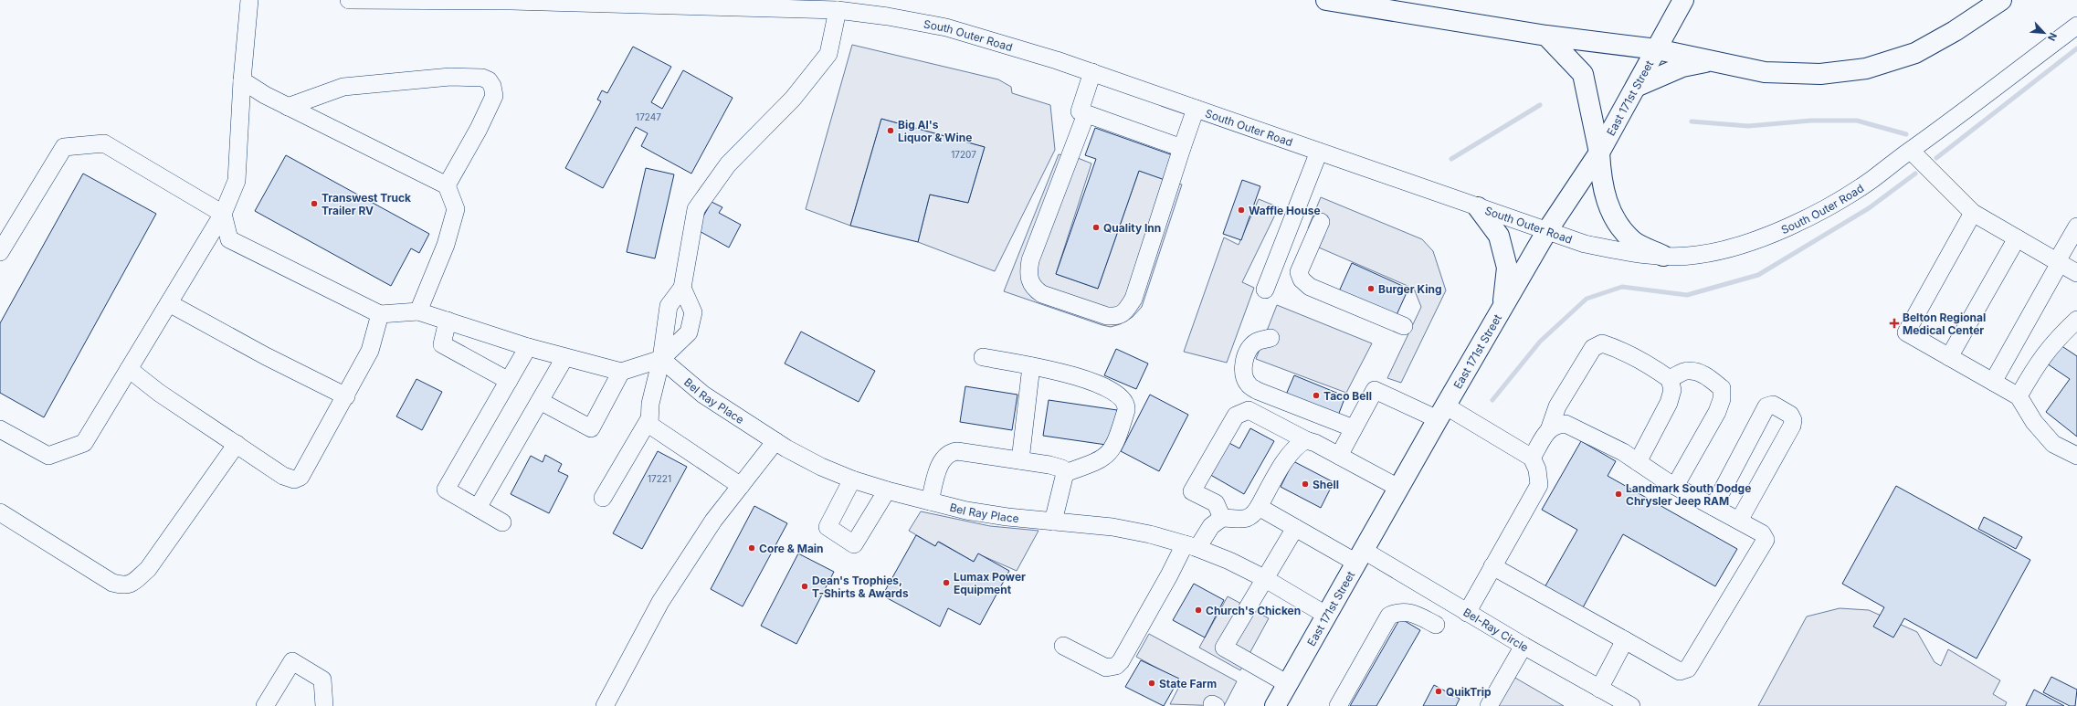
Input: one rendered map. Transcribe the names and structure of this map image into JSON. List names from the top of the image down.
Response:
{
  "streets": {
    "main road": ["East 171st Street"],
    "street": ["South Outer Road", "Bel Ray Place", "Bel-Ray Circle"]
  },
  "crossings": [
    ["South Outer Road", "East 171st Street"],
    ["East 171st Street", "Bel Ray Place"],
    ["East 171st Street", "Bel-Ray Circle"]
  ],
  "places": {
    "other": [
      "Big Al's Liquor & Wine",
      "Transwest Truck Trailer RV",
      "Waffle House",
      "Quality Inn",
      "Burger King",
      "Taco Bell",
      "Shell",
      "Landmark South Dodge Chrysler Jeep RAM",
      "Core & Main",
      "Lumax Power Equipment",
      "Dean's Trophies, T-Shirts & Awards",
      "Church's Chicken",
      "State Farm",
      "QuikTrip"
    ],
    "health": ["Belton Regional Medical Center"]
  },
  "house_numbers": ["17247", "17207", "17221"],
  "north": "bottom right"
}
